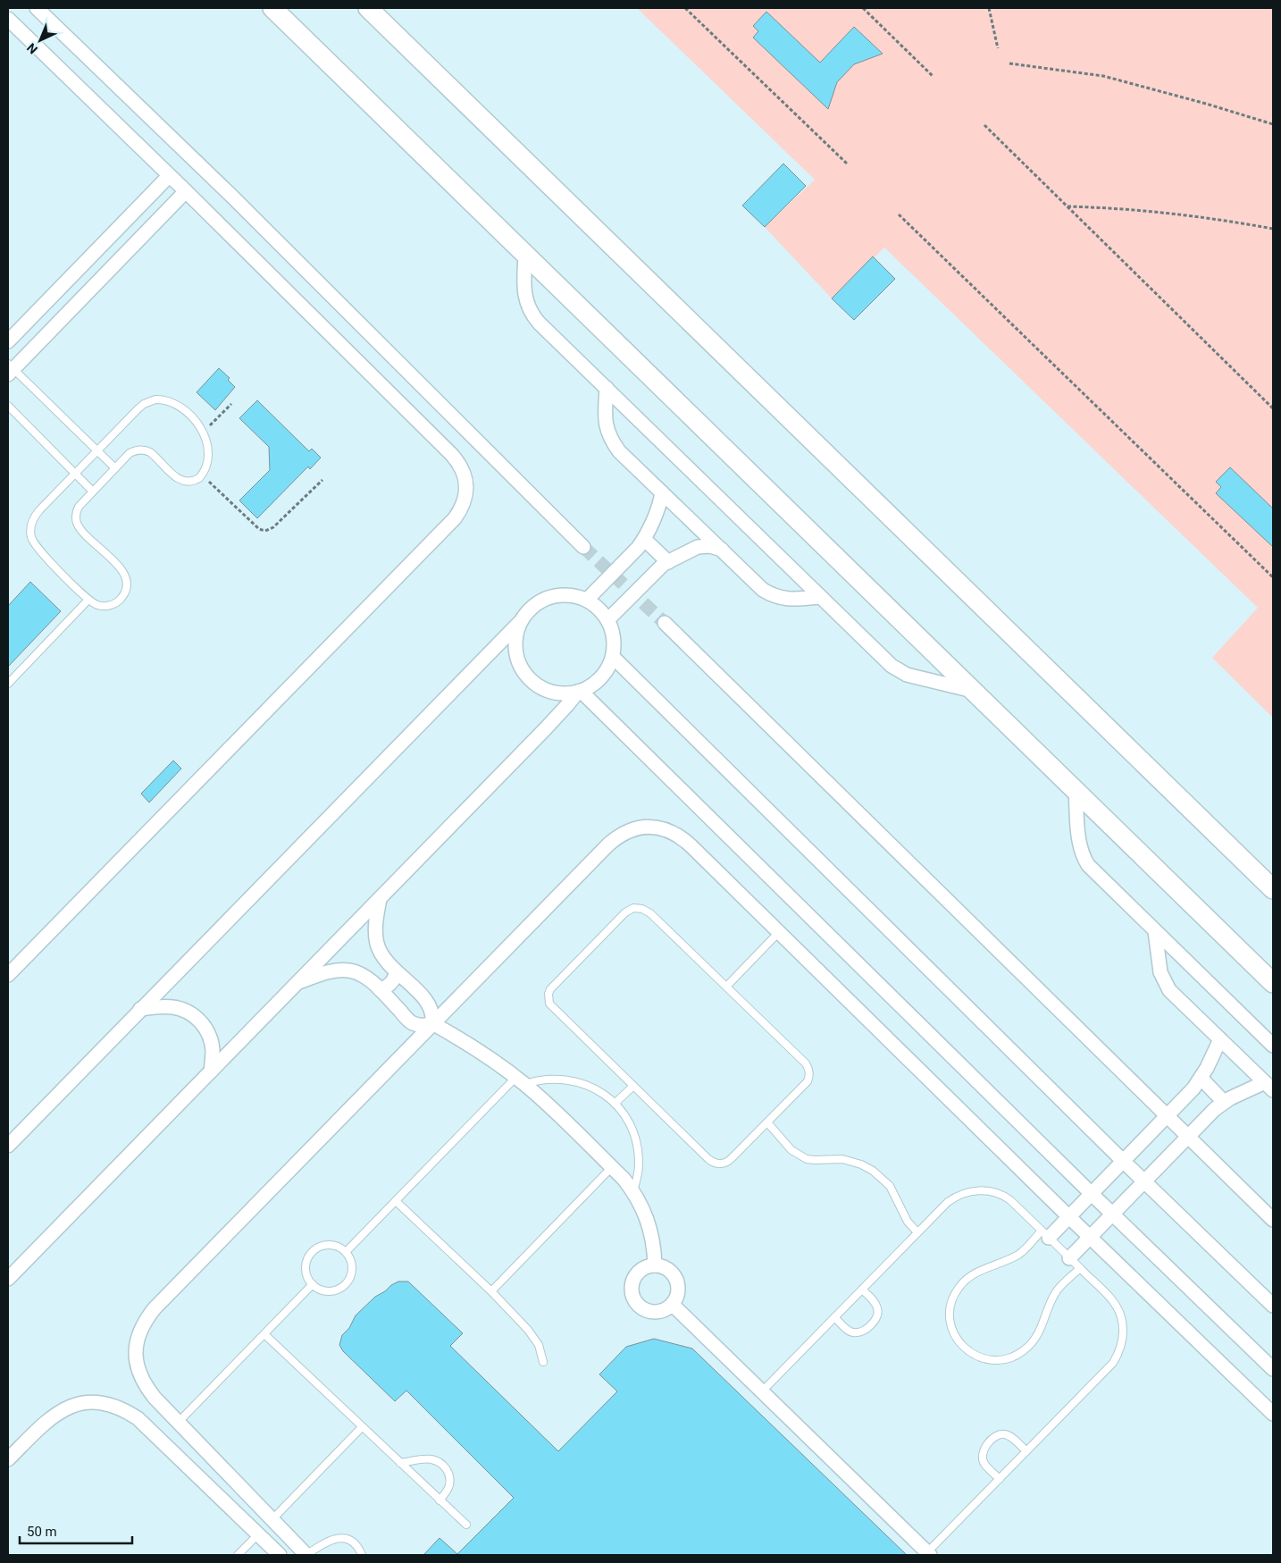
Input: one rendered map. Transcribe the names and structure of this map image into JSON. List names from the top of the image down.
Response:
{
  "scale_bar": "50 m",
  "north": "bottom left"
}
